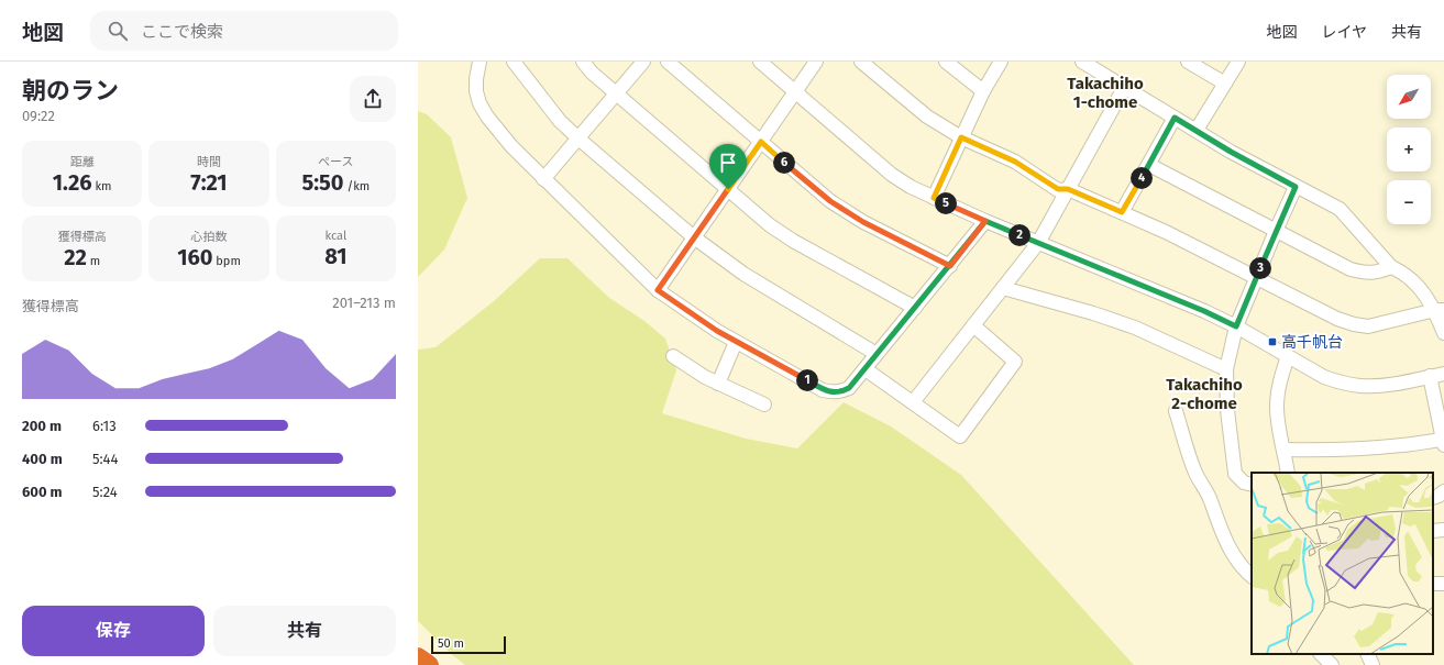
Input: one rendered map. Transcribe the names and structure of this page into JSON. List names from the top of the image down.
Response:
{
  "districts": ["Takachiho 1-chome", "Takachiho 2-chome"],
  "places": {
    "transit": ["高千帆台"]
  },
  "scale_bar": "50 m",
  "north": "bottom left",
  "page": {
    "header": "地図",
    "search": "ここで検索",
    "nav": ["地図", "レイヤ", "共有"],
    "heading": ["朝のラン", "09:22"],
    "map_buttons": ["+", "−"],
    "stats": [
      ["距離", "1.26 km"],
      ["時間", "7:21"],
      ["ペース", "5:50 /km"],
      ["獲得標高", "22 m"],
      ["心拍数", "160 bpm"],
      ["kcal", "81"]
    ],
    "pins": [
      "6",
      "4",
      "5",
      "2",
      "3",
      "1"
    ],
    "chart": ["獲得標高", "201–213 m"],
    "list": [
      {
        "name": "200 m",
        "note": "6:13"
      },
      {
        "name": "400 m",
        "note": "5:44"
      },
      {
        "name": "600 m",
        "note": "5:24"
      }
    ],
    "buttons": ["保存", "共有"],
    "scale": "50 m"
  }
}
